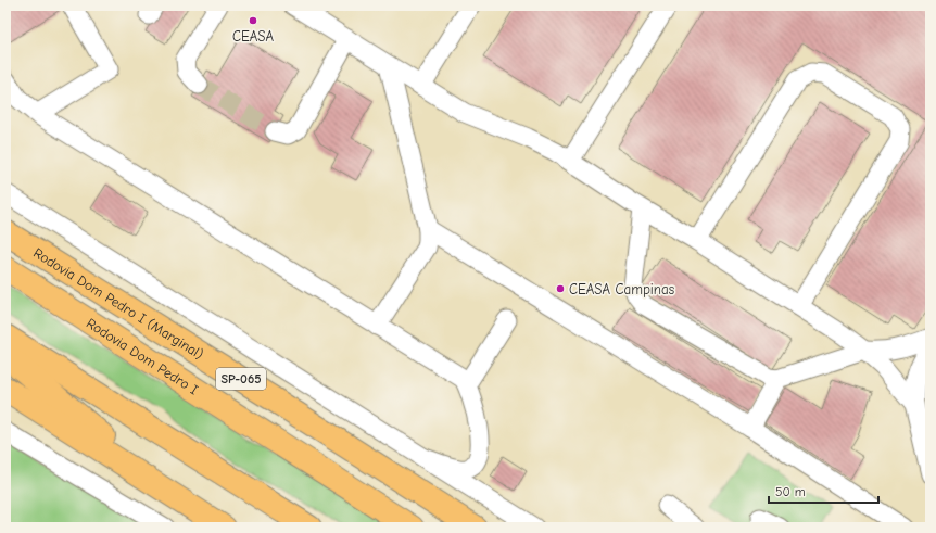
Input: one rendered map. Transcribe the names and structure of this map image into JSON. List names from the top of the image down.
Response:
{
  "streets": {
    "highway": ["Rodovia Dom Pedro I (Marginal)", "Rodovia Dom Pedro I", "SP-065"]
  },
  "places": ["CEASA", "CEASA Campinas"],
  "scale_bar": "50 m"
}
